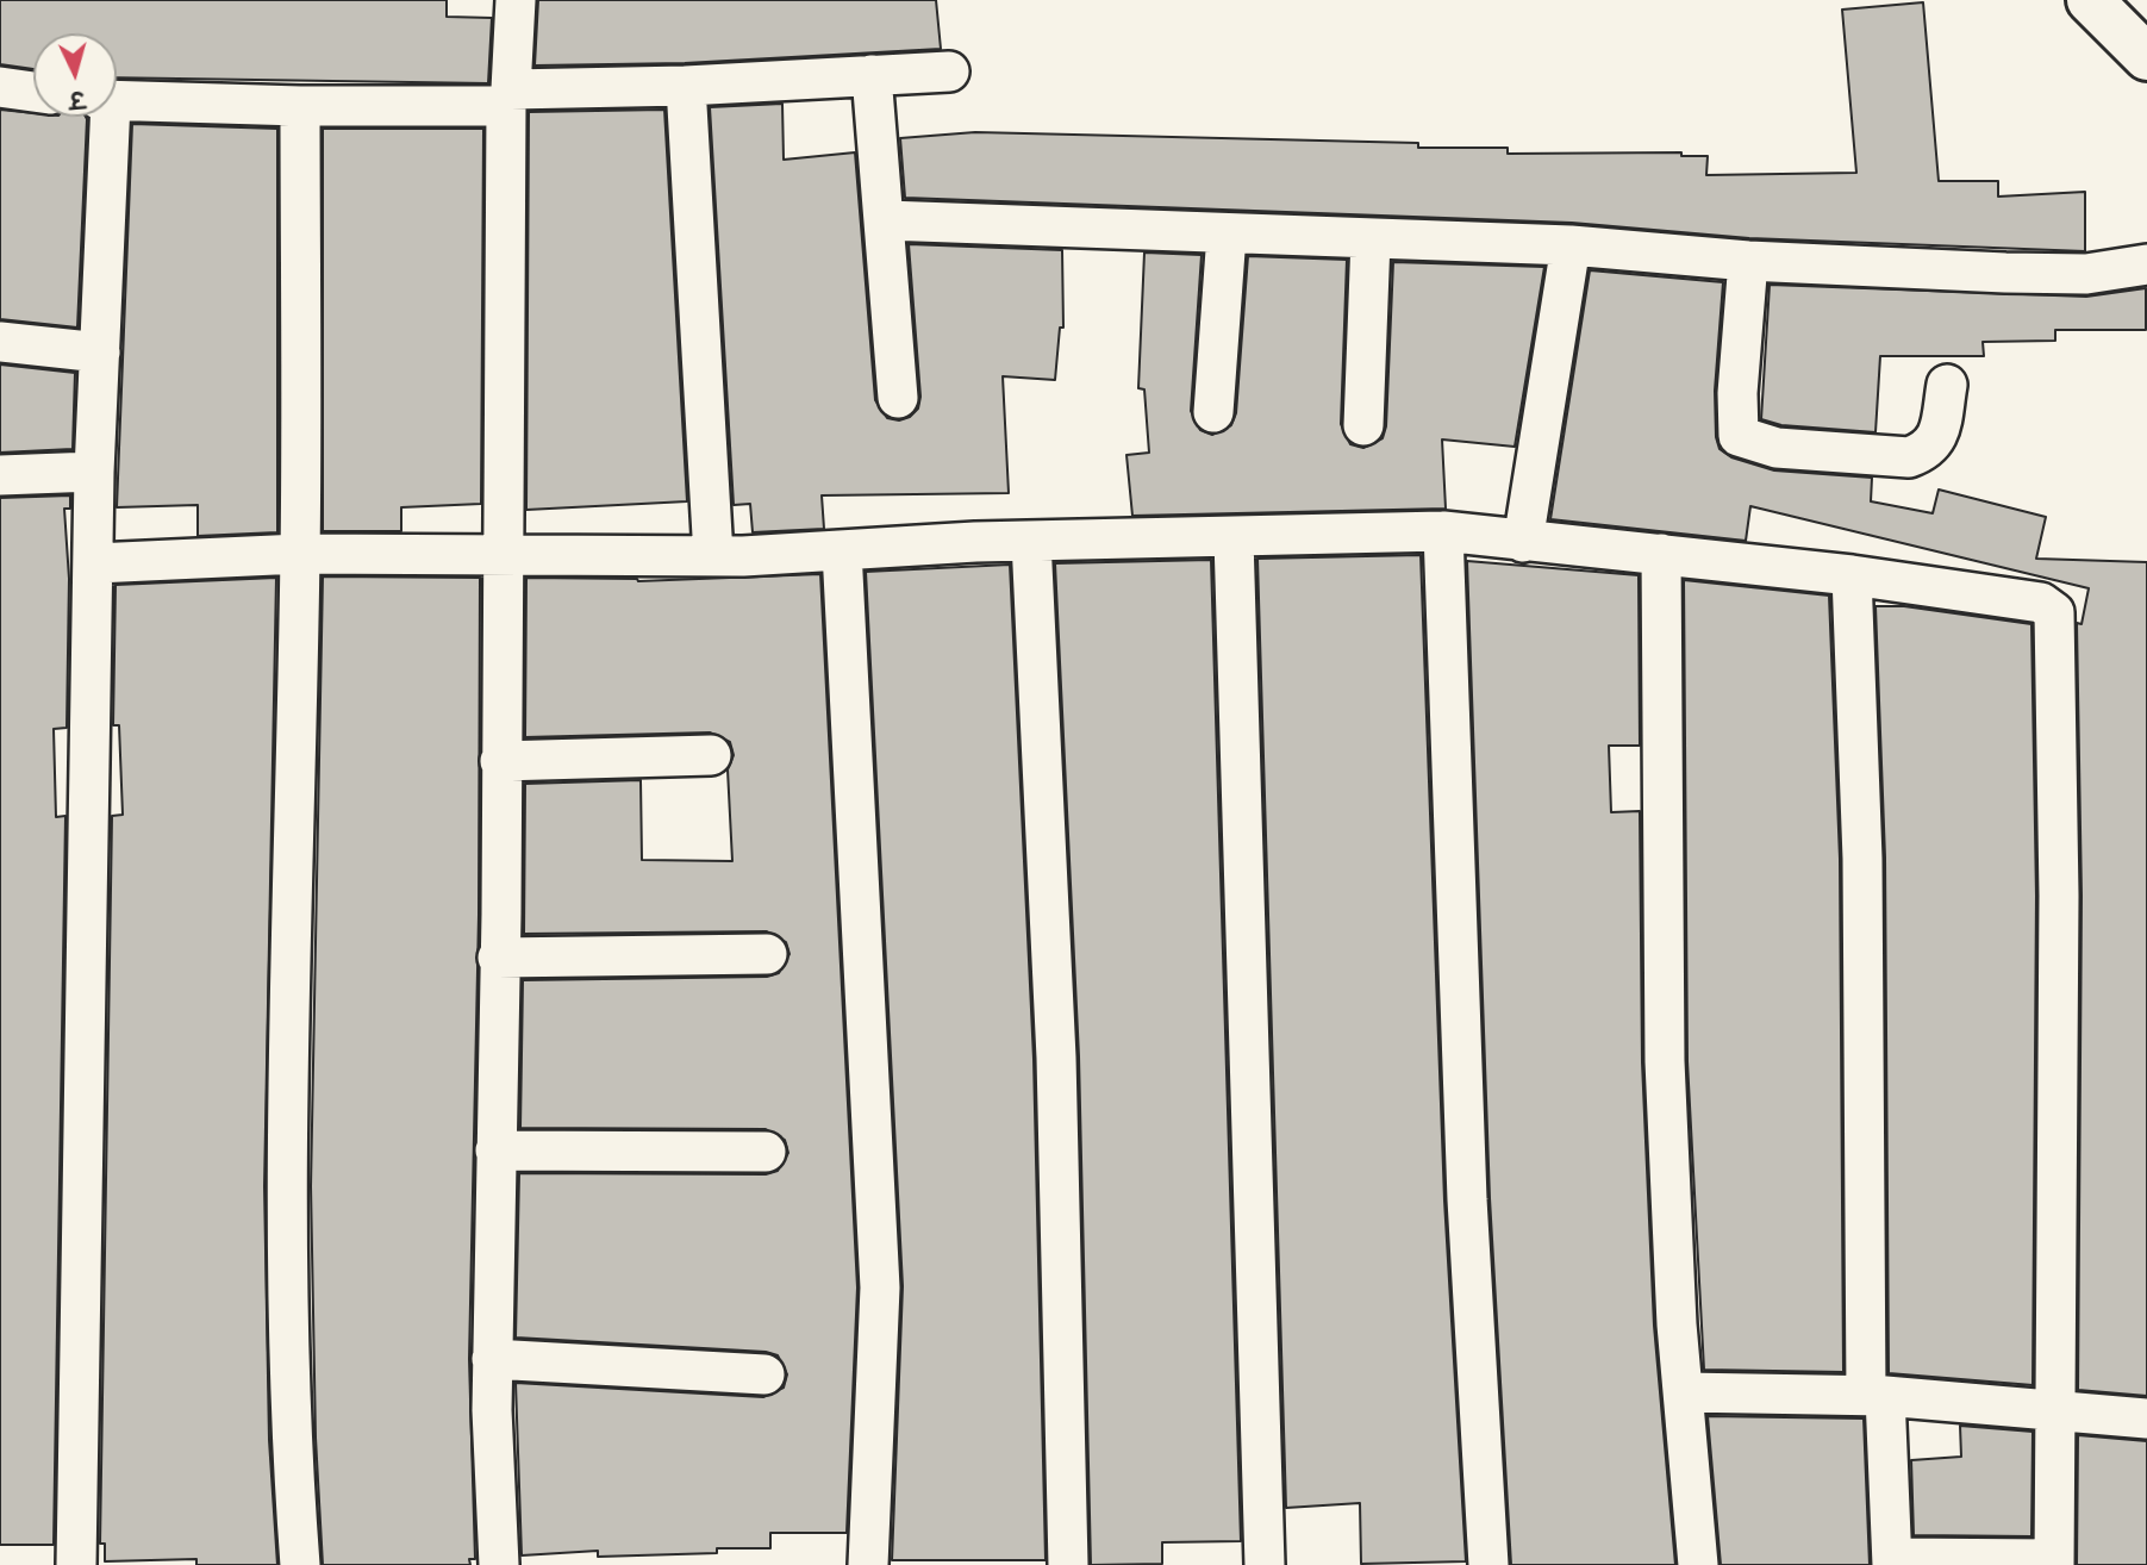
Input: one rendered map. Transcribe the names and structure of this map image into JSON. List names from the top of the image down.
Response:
{
  "north": "bottom"
}
